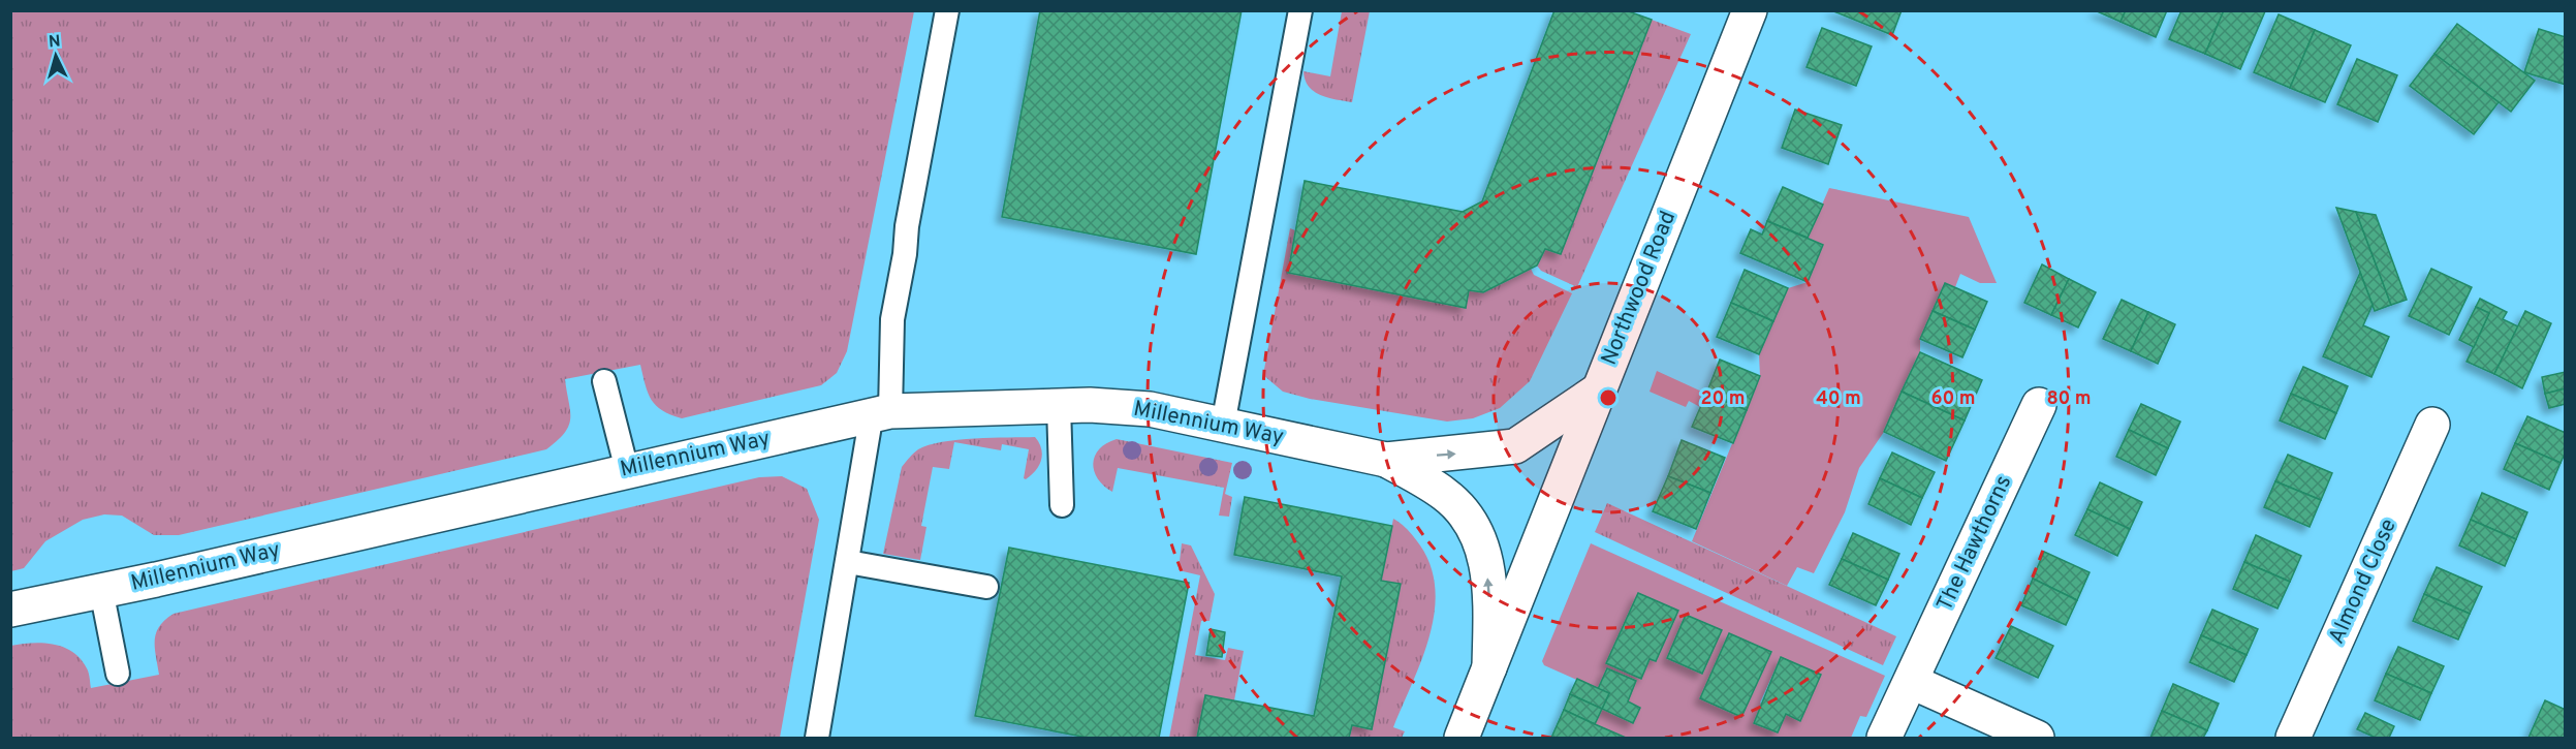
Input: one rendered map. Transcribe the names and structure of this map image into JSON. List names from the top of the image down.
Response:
{
  "streets": {
    "street": [
      "Northwood Road",
      "Millennium Way",
      "The Hawthorns",
      "Almond Close"
    ]
  },
  "crossings": [
    ["Northwood Road", "Millennium Way"]
  ],
  "north": "top",
  "rings": [
    "20 m",
    "40 m",
    "60 m",
    "80 m"
  ]
}
